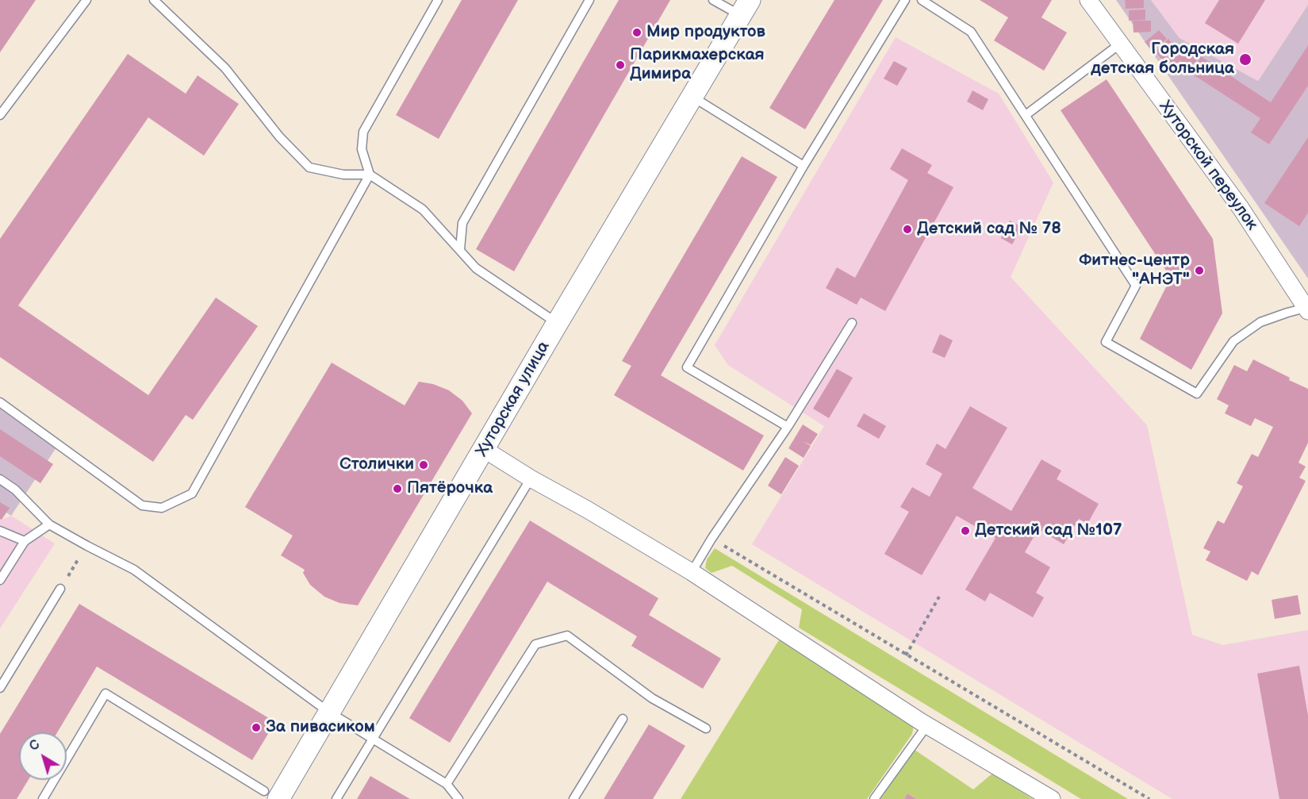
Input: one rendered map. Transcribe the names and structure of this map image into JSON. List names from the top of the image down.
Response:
{
  "streets": {
    "street": ["Хуторской переулок", "Хуторская улица"]
  },
  "places": [
    "Мир продуктов",
    "Городская детская больница",
    "Парикмахерская Димира",
    "Детский сад № 78",
    "Фитнес-центр \"АНЭТ\"",
    "Столички",
    "Пятёрочка",
    "Детский сад №107",
    "За пивасиком"
  ],
  "north": "top left"
}
